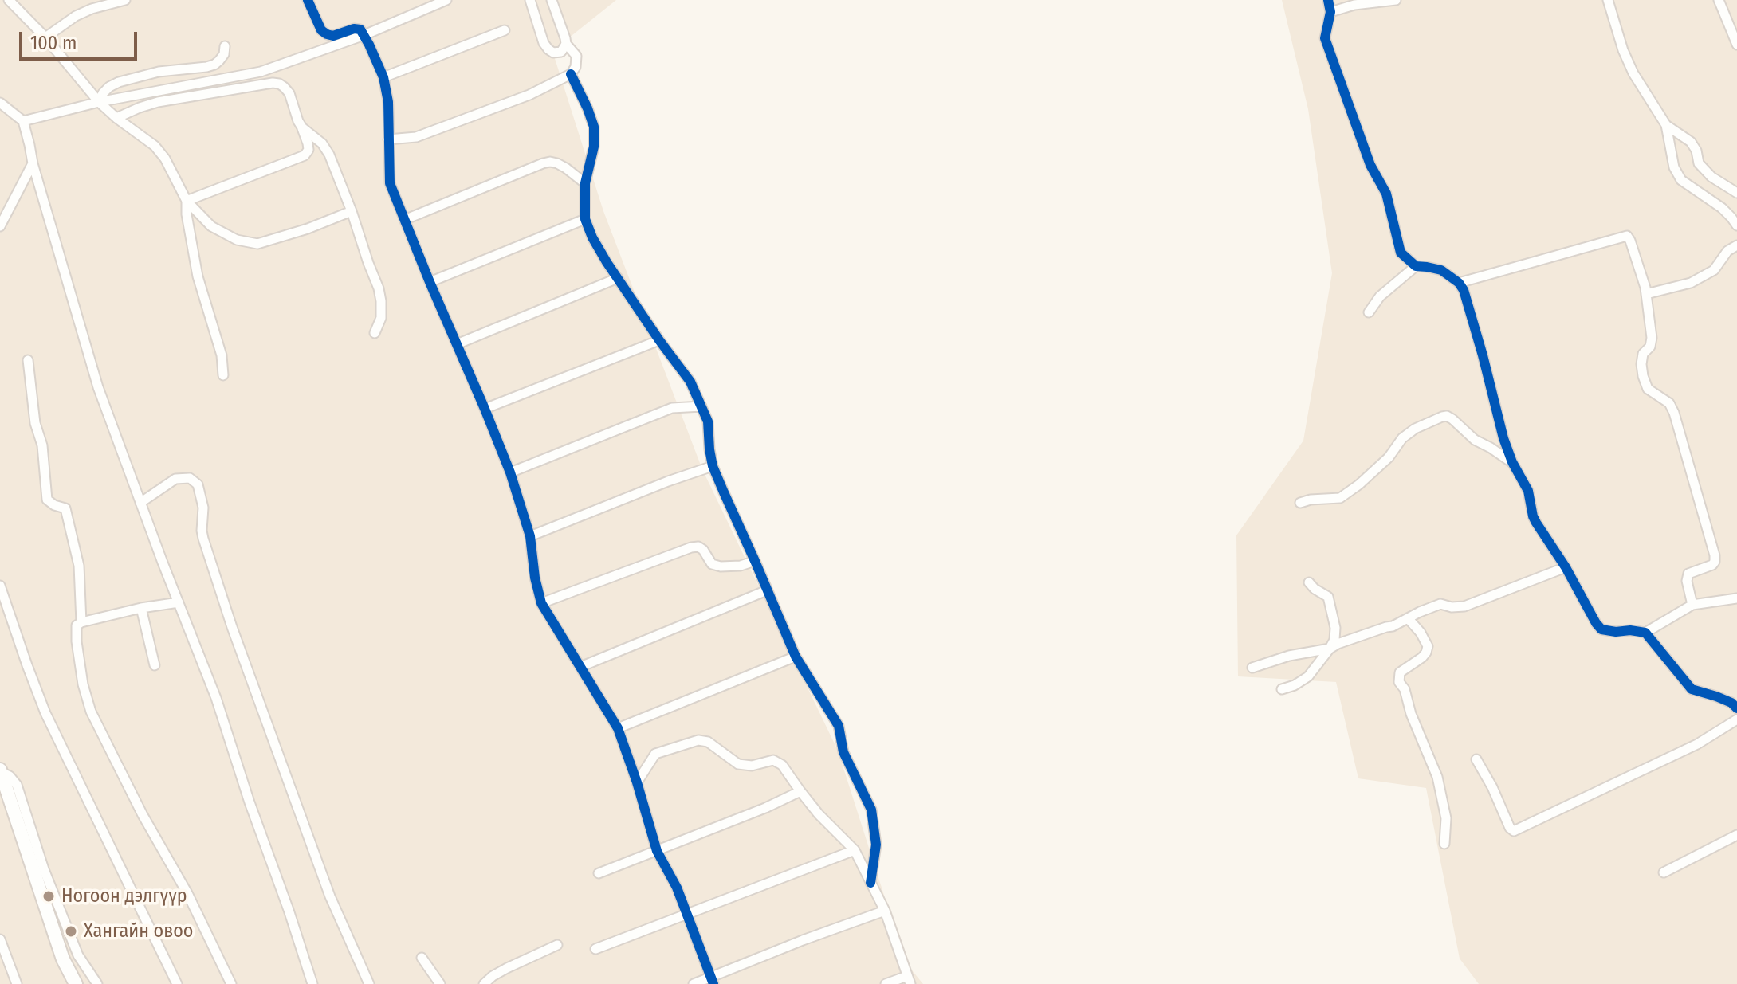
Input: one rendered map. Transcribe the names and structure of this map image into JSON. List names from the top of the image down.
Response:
{
  "places": ["Ногоон дэлгүүр", "Хангайн овоо"],
  "scale_bar": "100 m"
}
